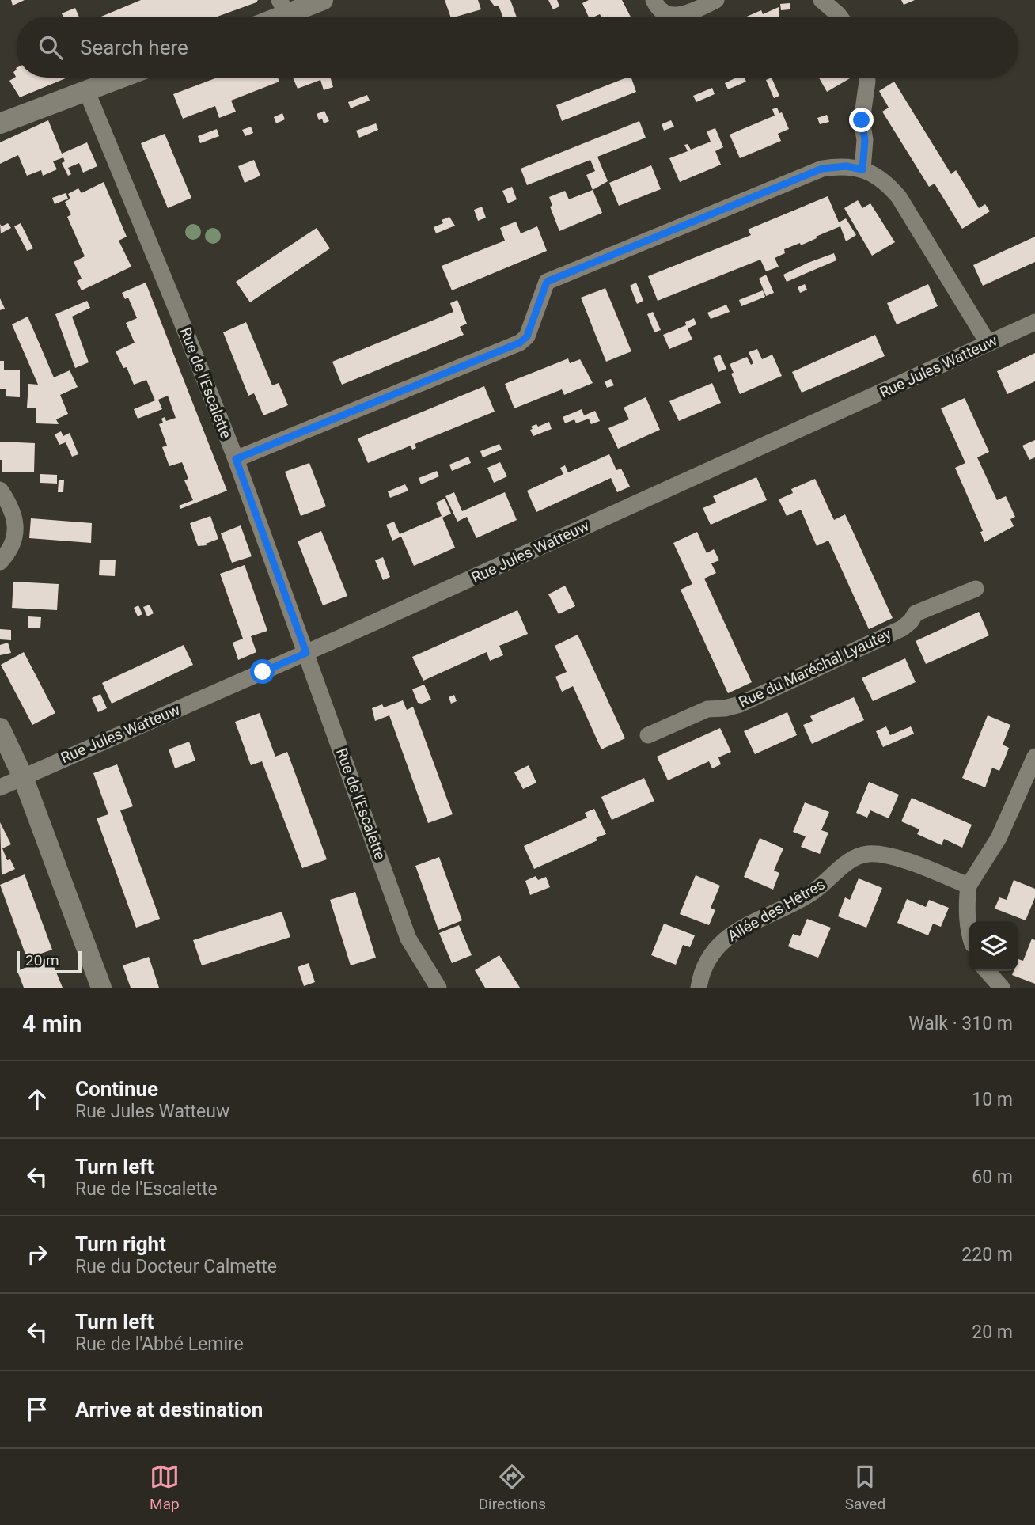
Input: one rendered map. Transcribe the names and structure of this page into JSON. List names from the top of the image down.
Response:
{
  "streets": {
    "street": [
      "Rue Jules Watteuw",
      "Rue de l'Escalette",
      "Rue du Maréchal Lyautey",
      "Allée des Hêtres"
    ]
  },
  "crossings": [
    ["Rue Jules Watteuw", "Rue de l'Escalette"]
  ],
  "scale_bar": "20 m",
  "page": {
    "search": "Search here",
    "scale": "20 m",
    "heading": ["4 min", "Walk · 310 m"],
    "list": [
      ["Continue", "Rue Jules Watteuw", "10 m"],
      ["Turn left", "Rue de l'Escalette", "60 m"],
      ["Turn right", "Rue du Docteur Calmette", "220 m"],
      ["Turn left", "Rue de l'Abbé Lemire", "20 m"],
      "Arrive at destination"
    ],
    "nav": ["Map", "Directions", "Saved"]
  }
}
